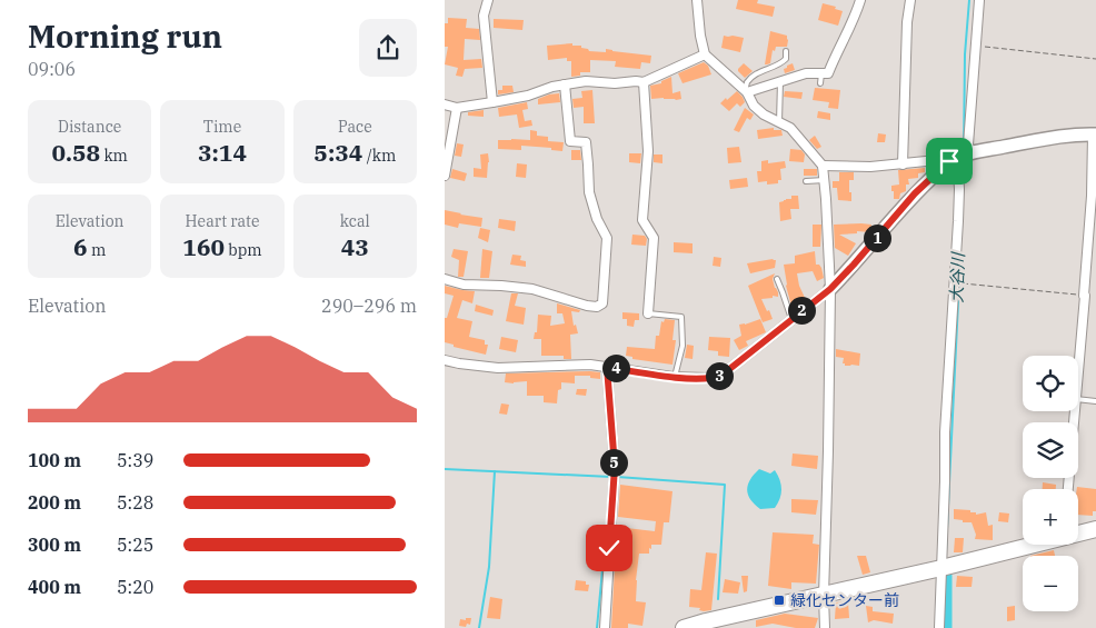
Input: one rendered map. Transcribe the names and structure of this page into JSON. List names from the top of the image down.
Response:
{
  "water": ["大谷川"],
  "places": {
    "transit": ["緑化センター前"]
  },
  "page": {
    "heading": ["Morning run", "09:06"],
    "stats": [
      ["Distance", "0.58 km"],
      ["Time", "3:14"],
      ["Pace", "5:34 /km"],
      ["Elevation", "6 m"],
      ["Heart rate", "160 bpm"],
      ["kcal", "43"]
    ],
    "pins": [
      "1",
      "2",
      "4",
      "3",
      "5"
    ],
    "chart": ["Elevation", "290–296 m"],
    "map_buttons": ["+", "−"],
    "list": [
      {
        "name": "100 m",
        "note": "5:39"
      },
      {
        "name": "200 m",
        "note": "5:28"
      },
      {
        "name": "300 m",
        "note": "5:25"
      },
      {
        "name": "400 m",
        "note": "5:20"
      }
    ]
  }
}
